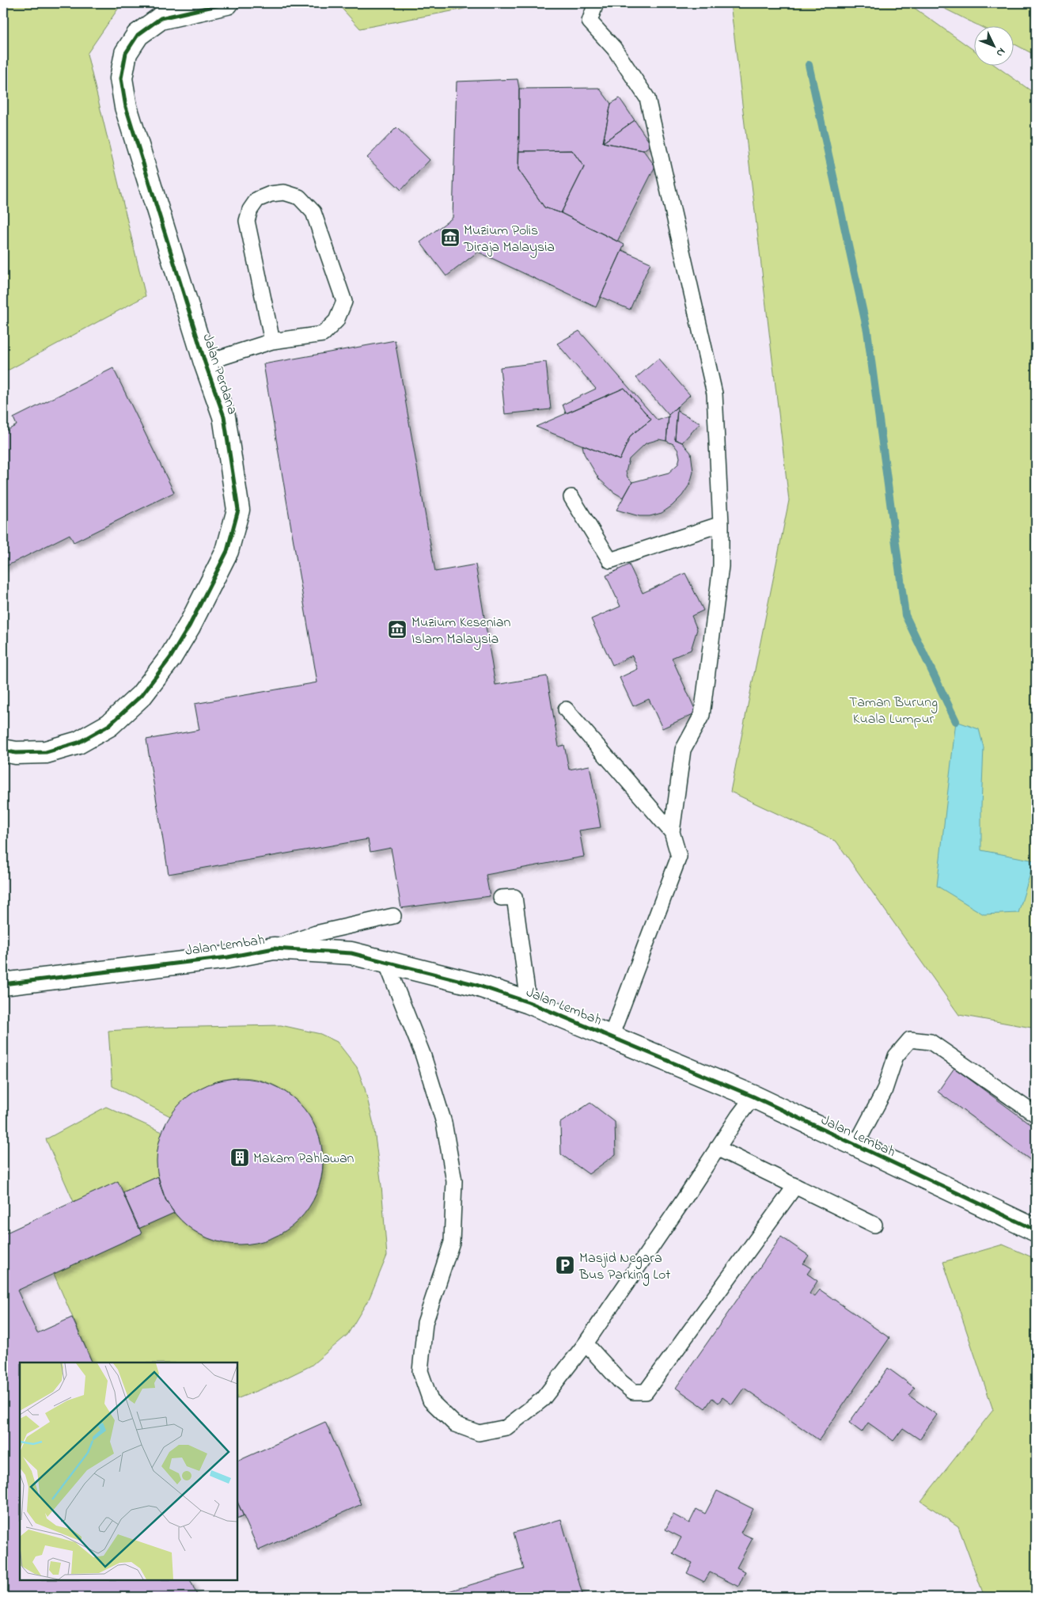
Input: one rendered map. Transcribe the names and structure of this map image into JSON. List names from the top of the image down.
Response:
{
  "streets": {
    "street": ["Jalan Perdana", "Jalan Lembah"]
  },
  "parks": ["Taman Burung Kuala Lumpur"],
  "places": {
    "museum": ["Muzium Polis Diraja Malaysia", "Muzium Kesenian Islam Malaysia"],
    "building": ["Makam Pahlawan"],
    "parking": ["Masjid Negara Bus Parking Lot"]
  },
  "north": "bottom right"
}
